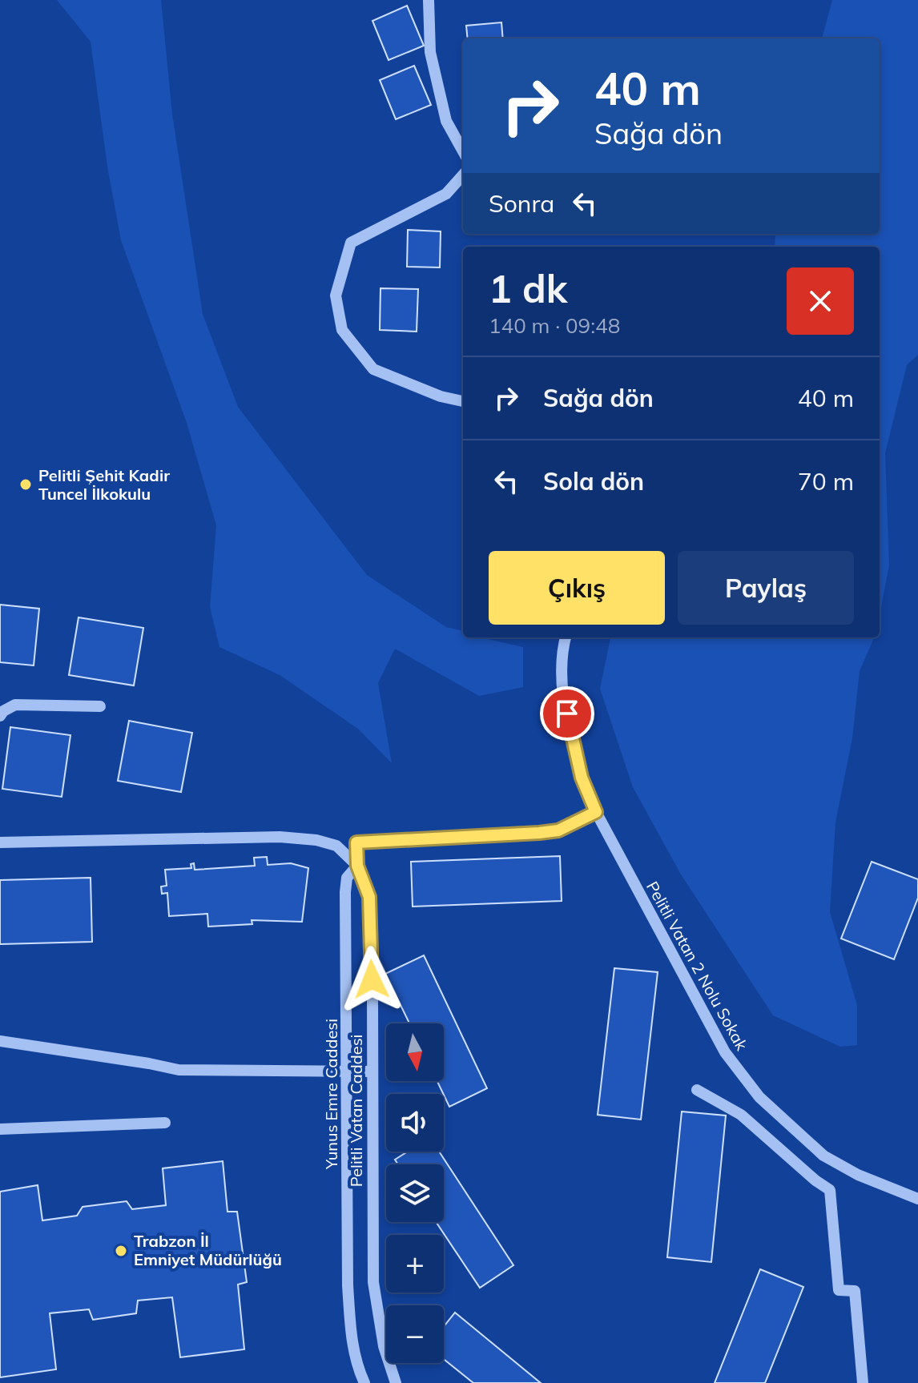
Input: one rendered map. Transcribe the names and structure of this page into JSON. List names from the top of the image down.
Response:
{
  "streets": {
    "street": ["Pelitli Vatan 2 Nolu Sokak", "Yunus Emre Caddesi", "Pelitli Vatan Caddesi"]
  },
  "crossings": [
    ["Yunus Emre Caddesi", "Pelitli Vatan Caddesi"]
  ],
  "places": ["Pelitli Şehit Kadir Tuncel İlkokulu", "Trabzon İl Emniyet Müdürlüğü"],
  "north": "bottom",
  "page": {
    "turn": ["40 m", "Sağa dön"],
    "then": "Sonra",
    "heading": ["1 dk", "140 m · 09:48"],
    "list": [
      {
        "name": "Sağa dön",
        "value": "40 m"
      },
      {
        "name": "Sola dön",
        "value": "70 m"
      }
    ],
    "buttons": ["Çıkış", "Paylaş"],
    "map_buttons": ["+", "−"]
  }
}
